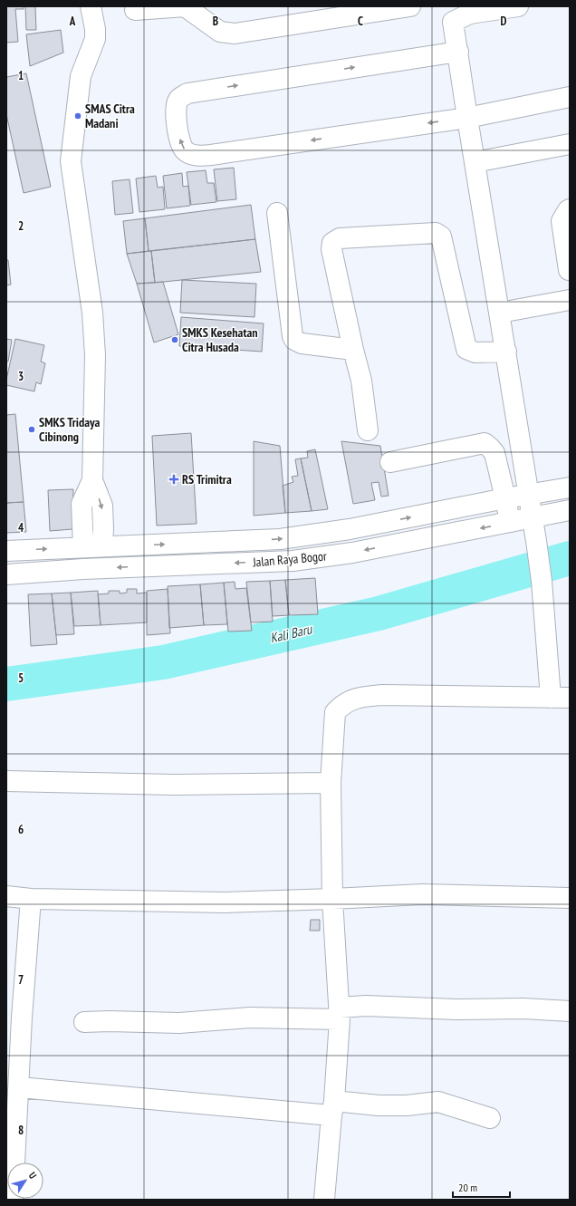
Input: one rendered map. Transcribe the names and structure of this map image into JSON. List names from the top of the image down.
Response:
{
  "streets": {
    "main road": ["Jalan Raya Bogor"]
  },
  "water": ["Kali Baru"],
  "places": {
    "other": ["SMAS Citra Madani", "SMKS Kesehatan Citra Husada", "SMKS Tridaya Cibinong"],
    "health": ["RS Trimitra"]
  },
  "scale_bar": "20 m",
  "north": "top right",
  "grid": {
    "columns": [
      "A",
      "B",
      "C",
      "D"
    ],
    "rows": [
      "1",
      "2",
      "3",
      "4",
      "5",
      "6",
      "7",
      "8"
    ]
  }
}
